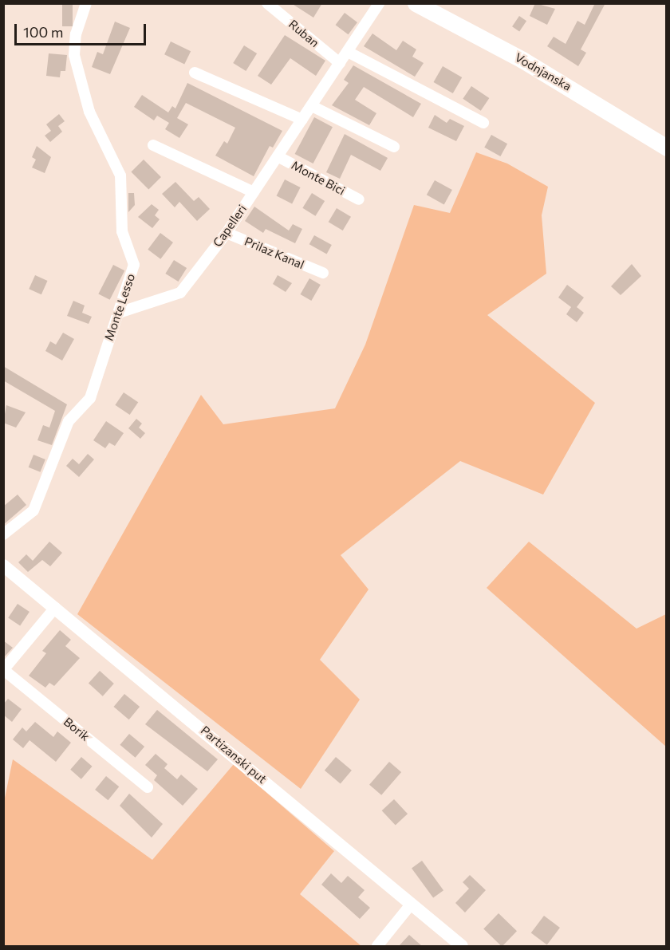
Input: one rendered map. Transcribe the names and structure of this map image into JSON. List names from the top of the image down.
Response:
{
  "streets": {
    "main road": ["Vodnjanska"],
    "street": [
      "Ruban",
      "Monte Bici",
      "Capelleri",
      "Prilaz Kanal",
      "Monte Lesso",
      "Borik",
      "Partizanski put"
    ]
  },
  "crossings": [
    ["Ruban", "Capelleri"],
    ["Monte Bici", "Capelleri"],
    ["Capelleri", "Prilaz Kanal"],
    ["Capelleri", "Monte Lesso"],
    ["Borik", "Partizanski put"]
  ],
  "scale_bar": "100 m"
}
